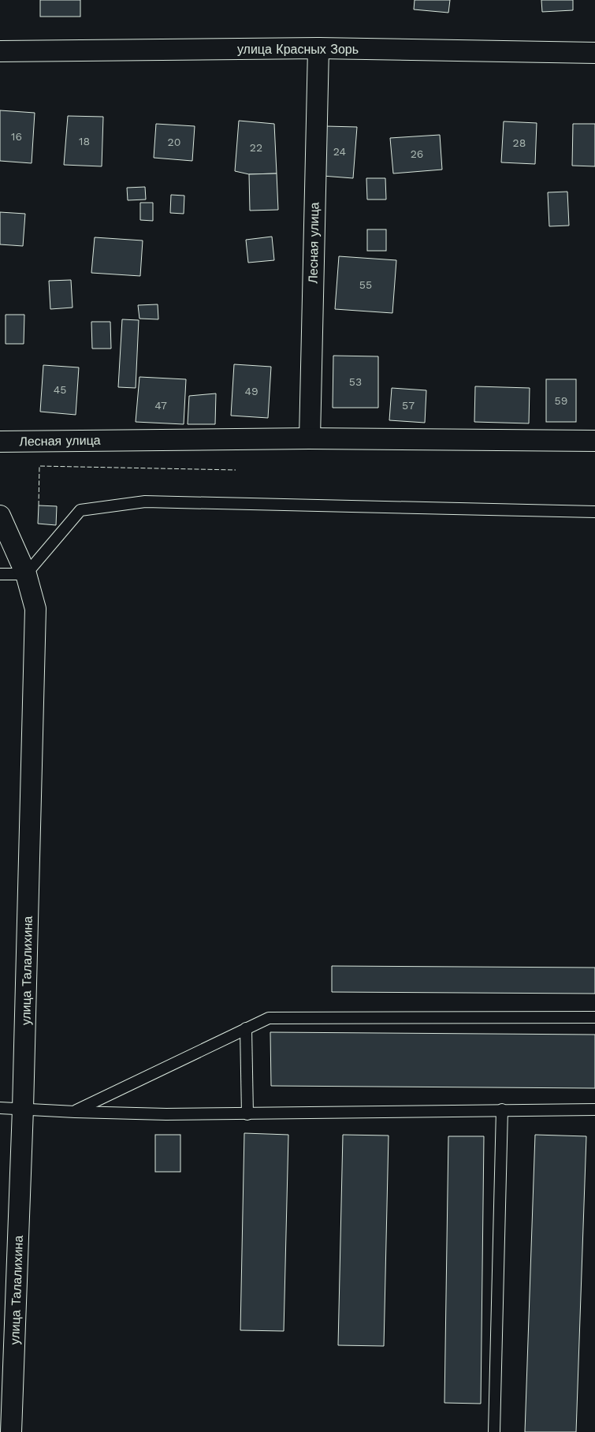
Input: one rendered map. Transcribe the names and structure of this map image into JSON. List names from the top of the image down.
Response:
{
  "streets": {
    "street": ["улица Красных Зорь", "Лесная улица", "улица Талалихина"]
  },
  "crossings": [
    ["улица Красных Зорь", "Лесная улица"]
  ],
  "house_numbers": [
    "16",
    "18",
    "20",
    "28",
    "22",
    "24",
    "26",
    "55",
    "53",
    "45",
    "49",
    "59",
    "47",
    "57"
  ]
}
